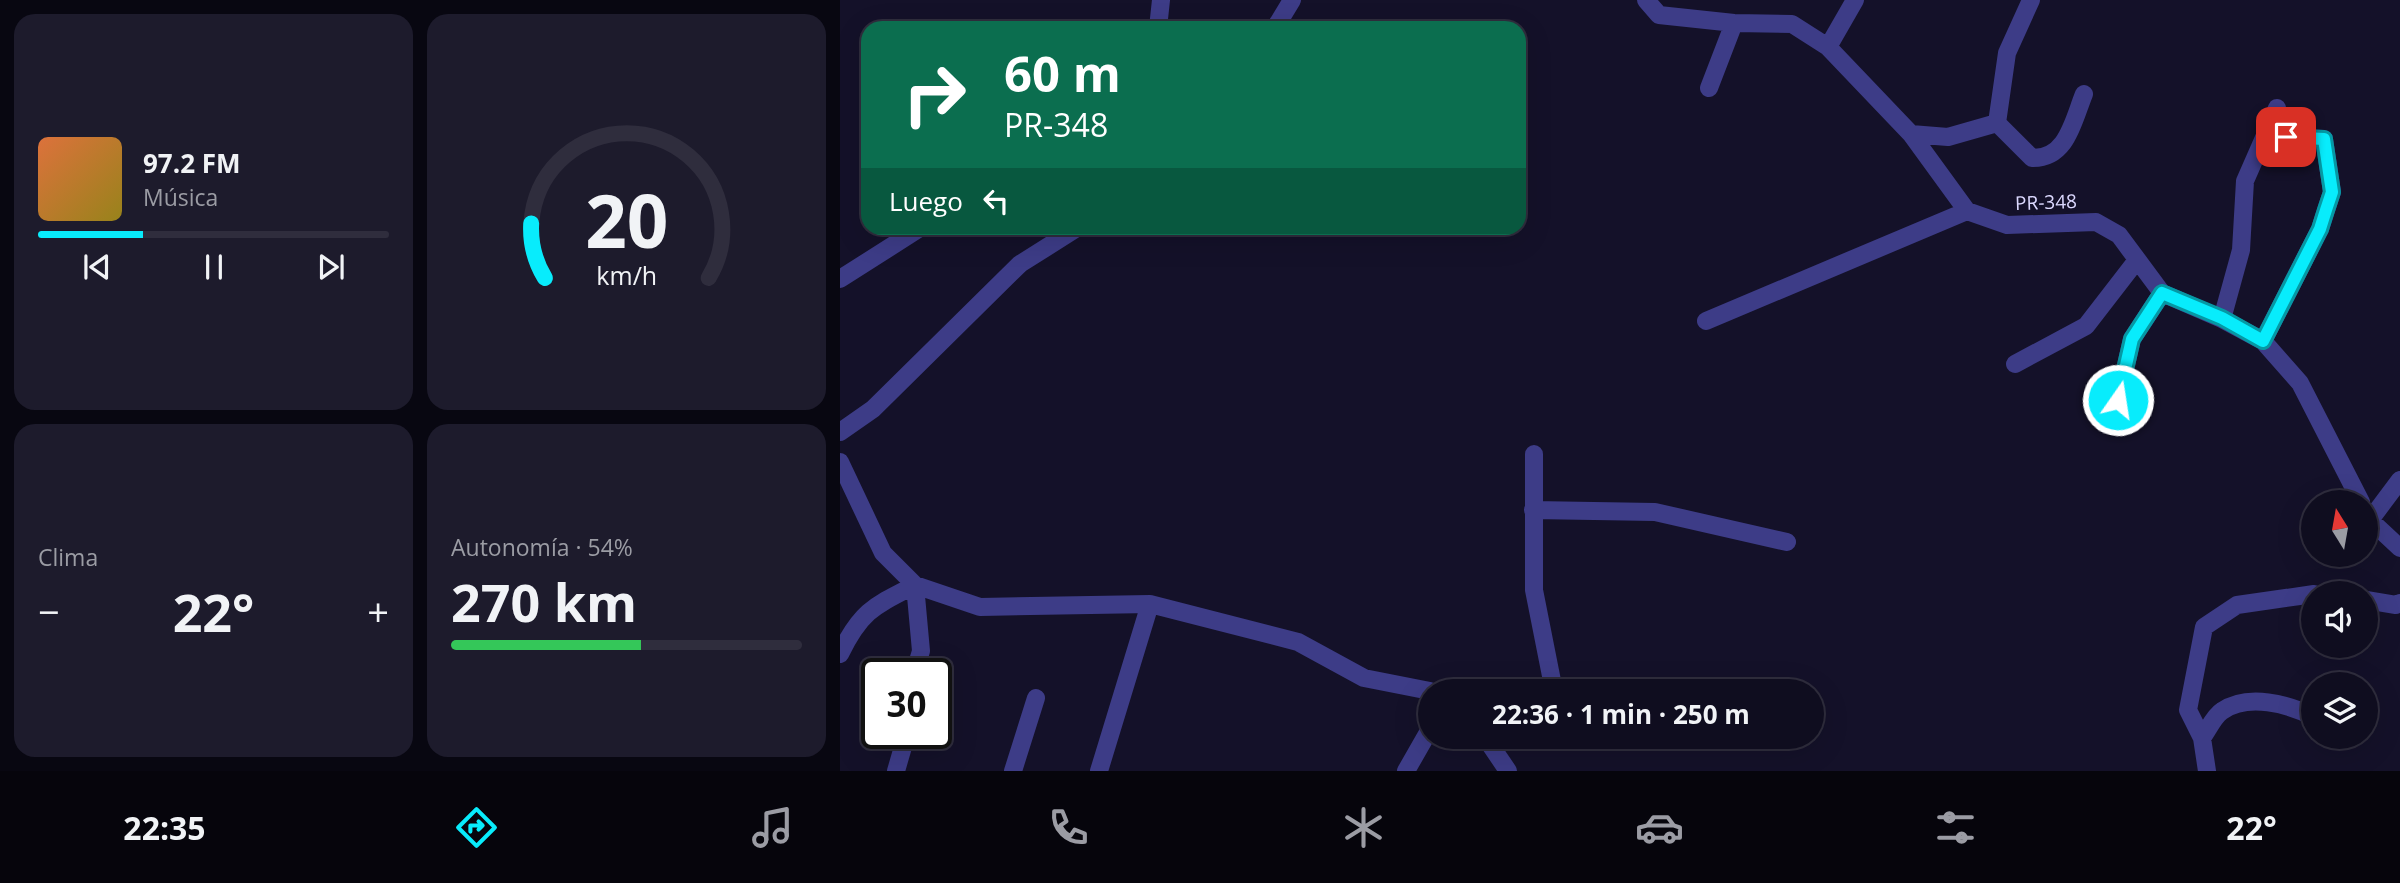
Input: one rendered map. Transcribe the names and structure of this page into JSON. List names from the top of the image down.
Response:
{
  "streets": {
    "street": ["PR-348"]
  },
  "north": "top",
  "page": {
    "turn": ["60 m", "PR-348"],
    "song": ["97.2 FM", "Música"],
    "then": "Luego",
    "tile": [
      "Clima",
      ["Autonomía · 54%", "270 km"]
    ],
    "heat": ["−", "22°", "+"],
    "limit": "30",
    "trip": "22:36 · 1 min · 250 m",
    "tabs": ["22:35", "22°"],
    "gauge": ["20", "km/h"]
  }
}
